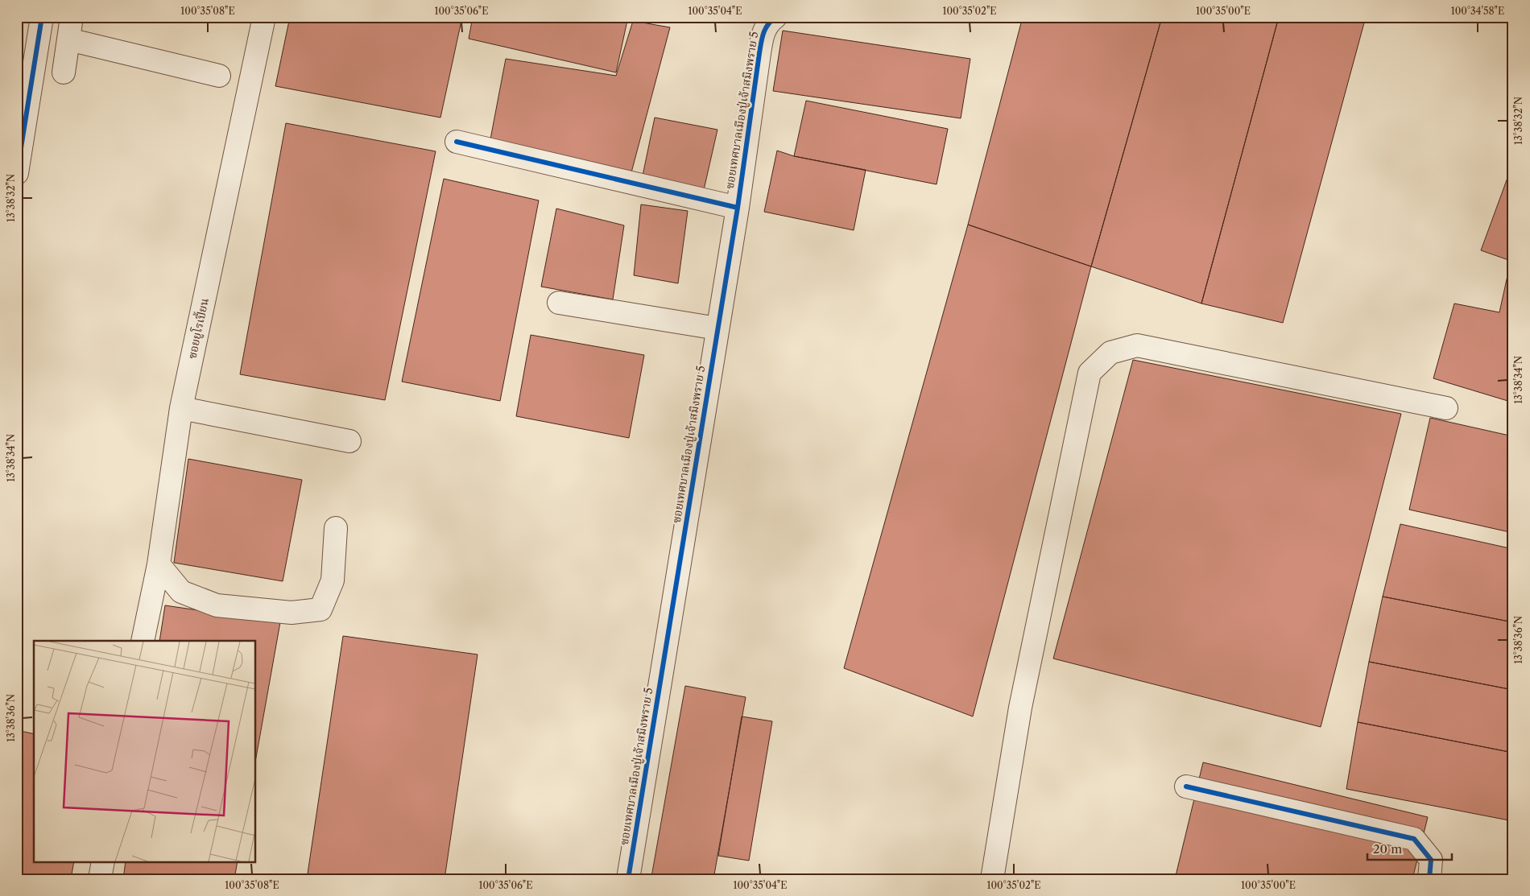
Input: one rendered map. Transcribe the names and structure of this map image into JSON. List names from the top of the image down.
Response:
{
  "streets": {
    "street": ["ซอยเทศบาลเมืองปู่เจ้าสมิงพราย 5", "ซอยยูโรเปี้ยน"]
  },
  "scale_bar": "20 m",
  "coordinates": [
    "100°35'08\"E",
    "100°35'06\"E",
    "100°35'04\"E",
    "100°35'02\"E",
    "100°35'00\"E",
    "100°34'58\"E",
    "13°38'32\"N",
    "13°38'34\"N",
    "13°38'36\"N"
  ]
}
